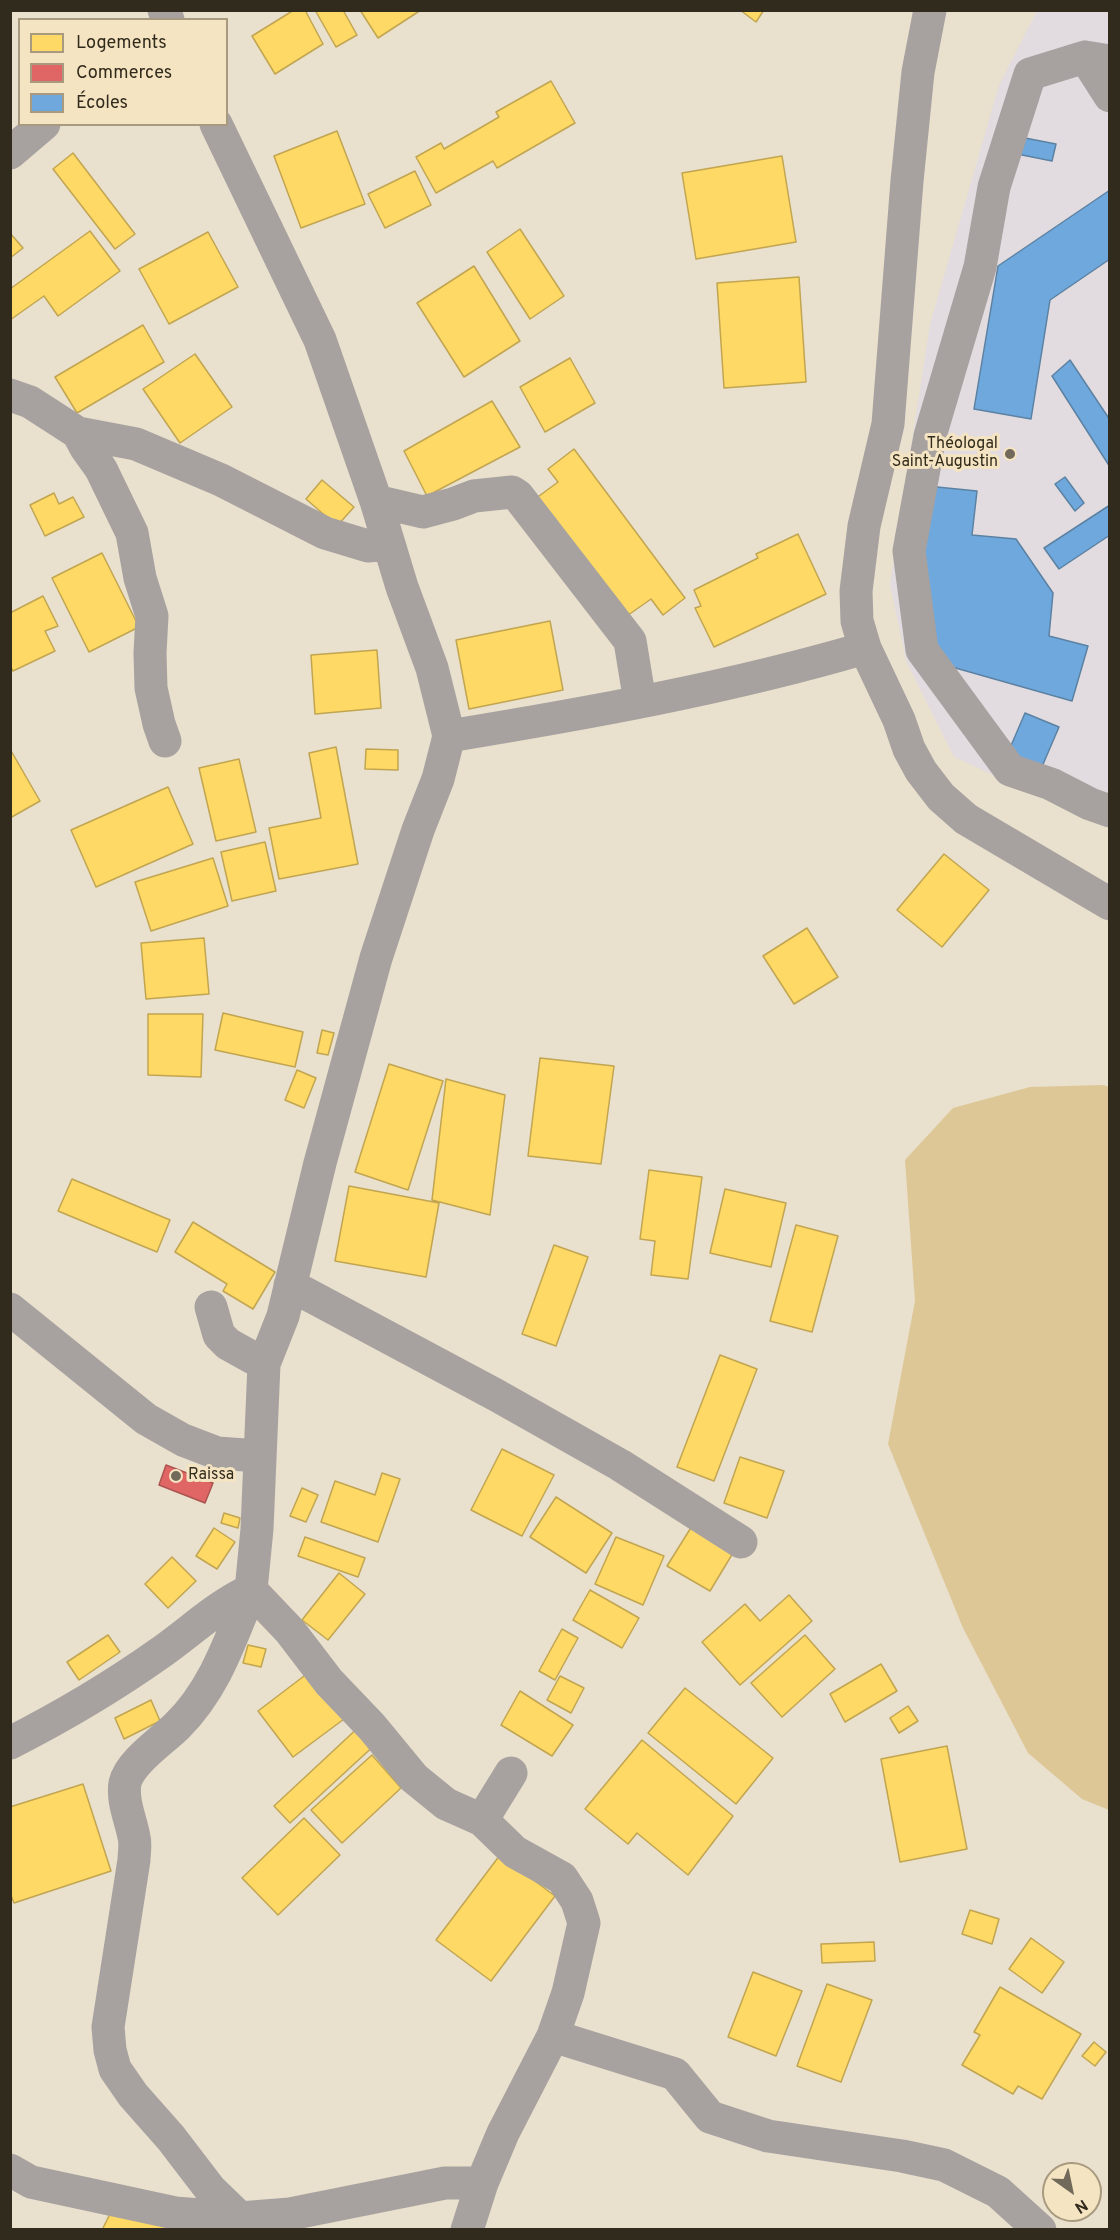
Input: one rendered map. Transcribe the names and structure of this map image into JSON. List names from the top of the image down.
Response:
{
  "places": ["Théologal Saint-Augustin", "Raissa"],
  "legend": ["Logements", "Commerces", "Écoles"],
  "north": "bottom right"
}
